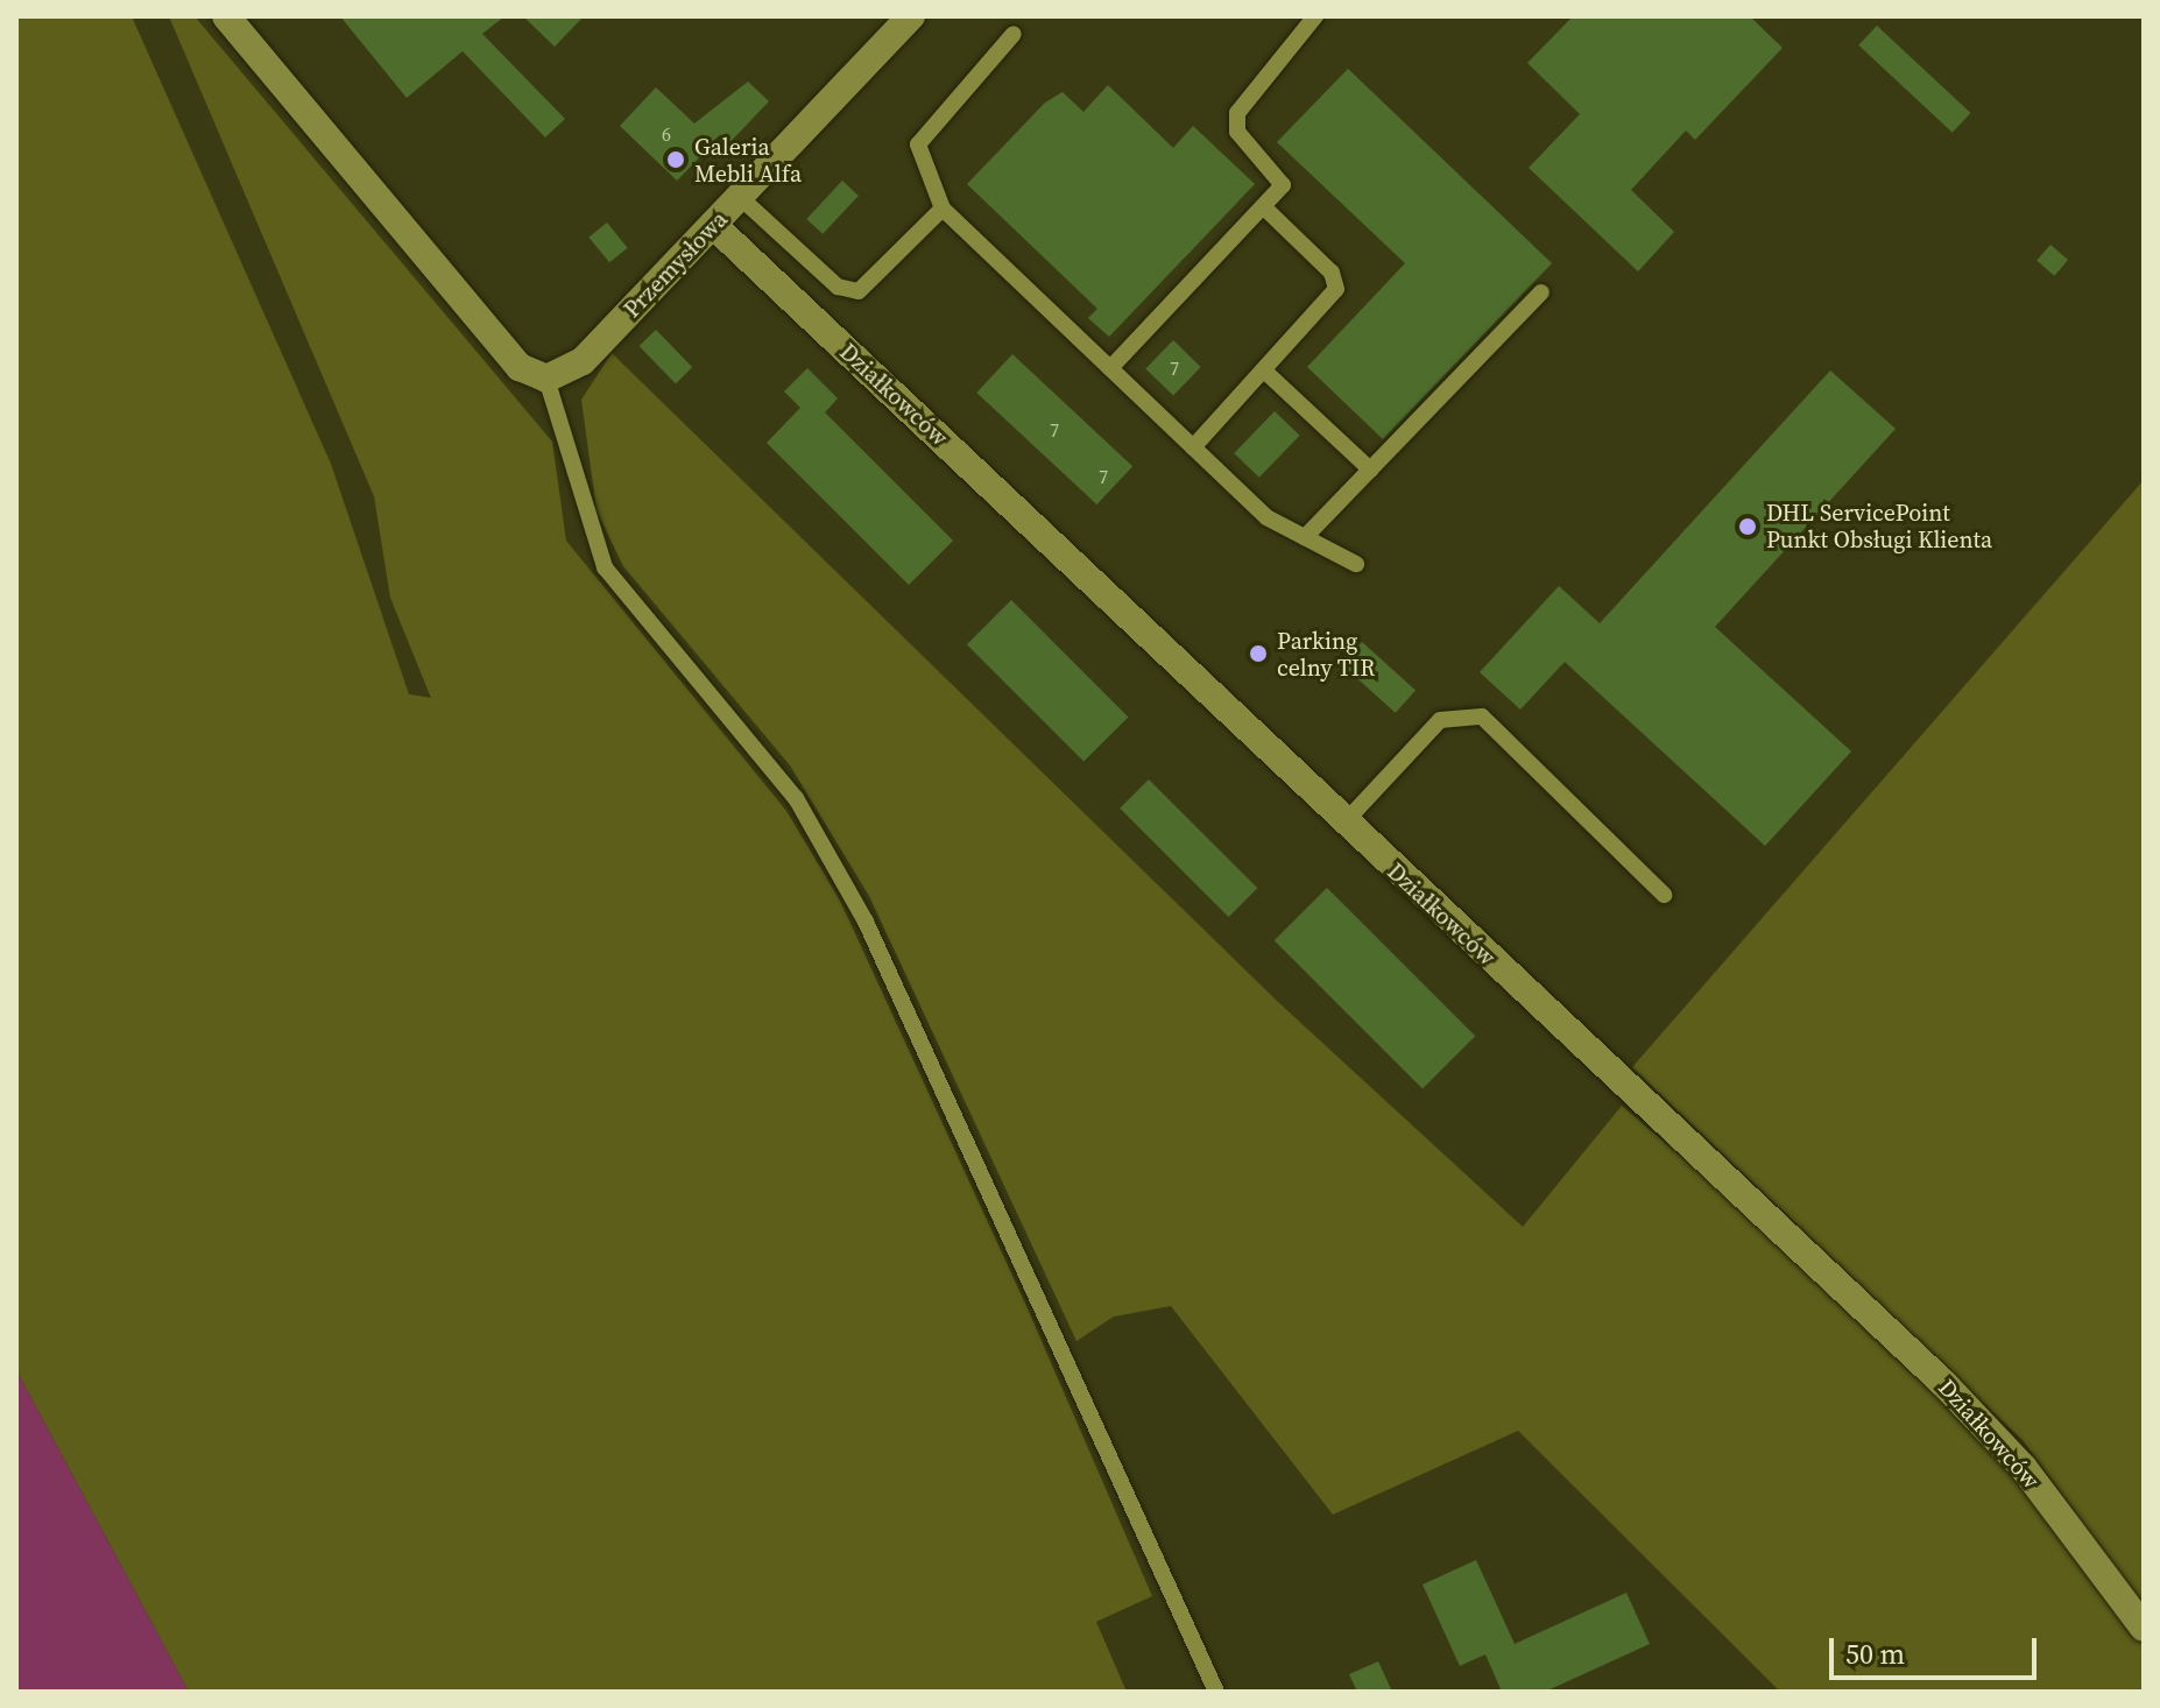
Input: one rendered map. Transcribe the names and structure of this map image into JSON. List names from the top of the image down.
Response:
{
  "streets": {
    "street": ["Przemysłowa", "Działkowców"]
  },
  "crossings": [
    ["Przemysłowa", "Działkowców"]
  ],
  "places": ["Galeria Mebli Alfa", "DHL ServicePoint Punkt Obsługi Klienta", "Parking celny TIR"],
  "house_numbers": [
    "6",
    "7",
    "7",
    "7"
  ],
  "scale_bar": "50 m"
}
